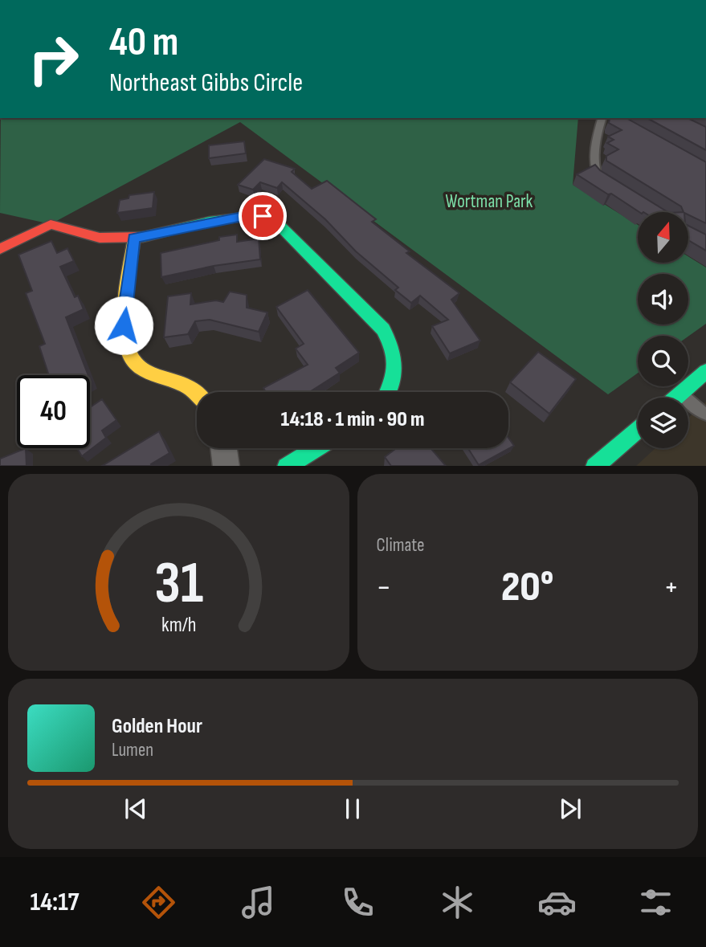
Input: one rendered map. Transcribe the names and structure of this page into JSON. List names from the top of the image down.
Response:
{
  "parks": ["Wortman Park"],
  "north": "top",
  "page": {
    "turn": ["40 m", "Northeast Gibbs Circle"],
    "limit": "40",
    "trip": "14:18 · 1 min · 90 m",
    "tile": "Climate",
    "heat": ["−", "20°", "+"],
    "song": ["Golden Hour", "Lumen"],
    "tabs": "14:17",
    "gauge": ["31", "km/h"]
  }
}
